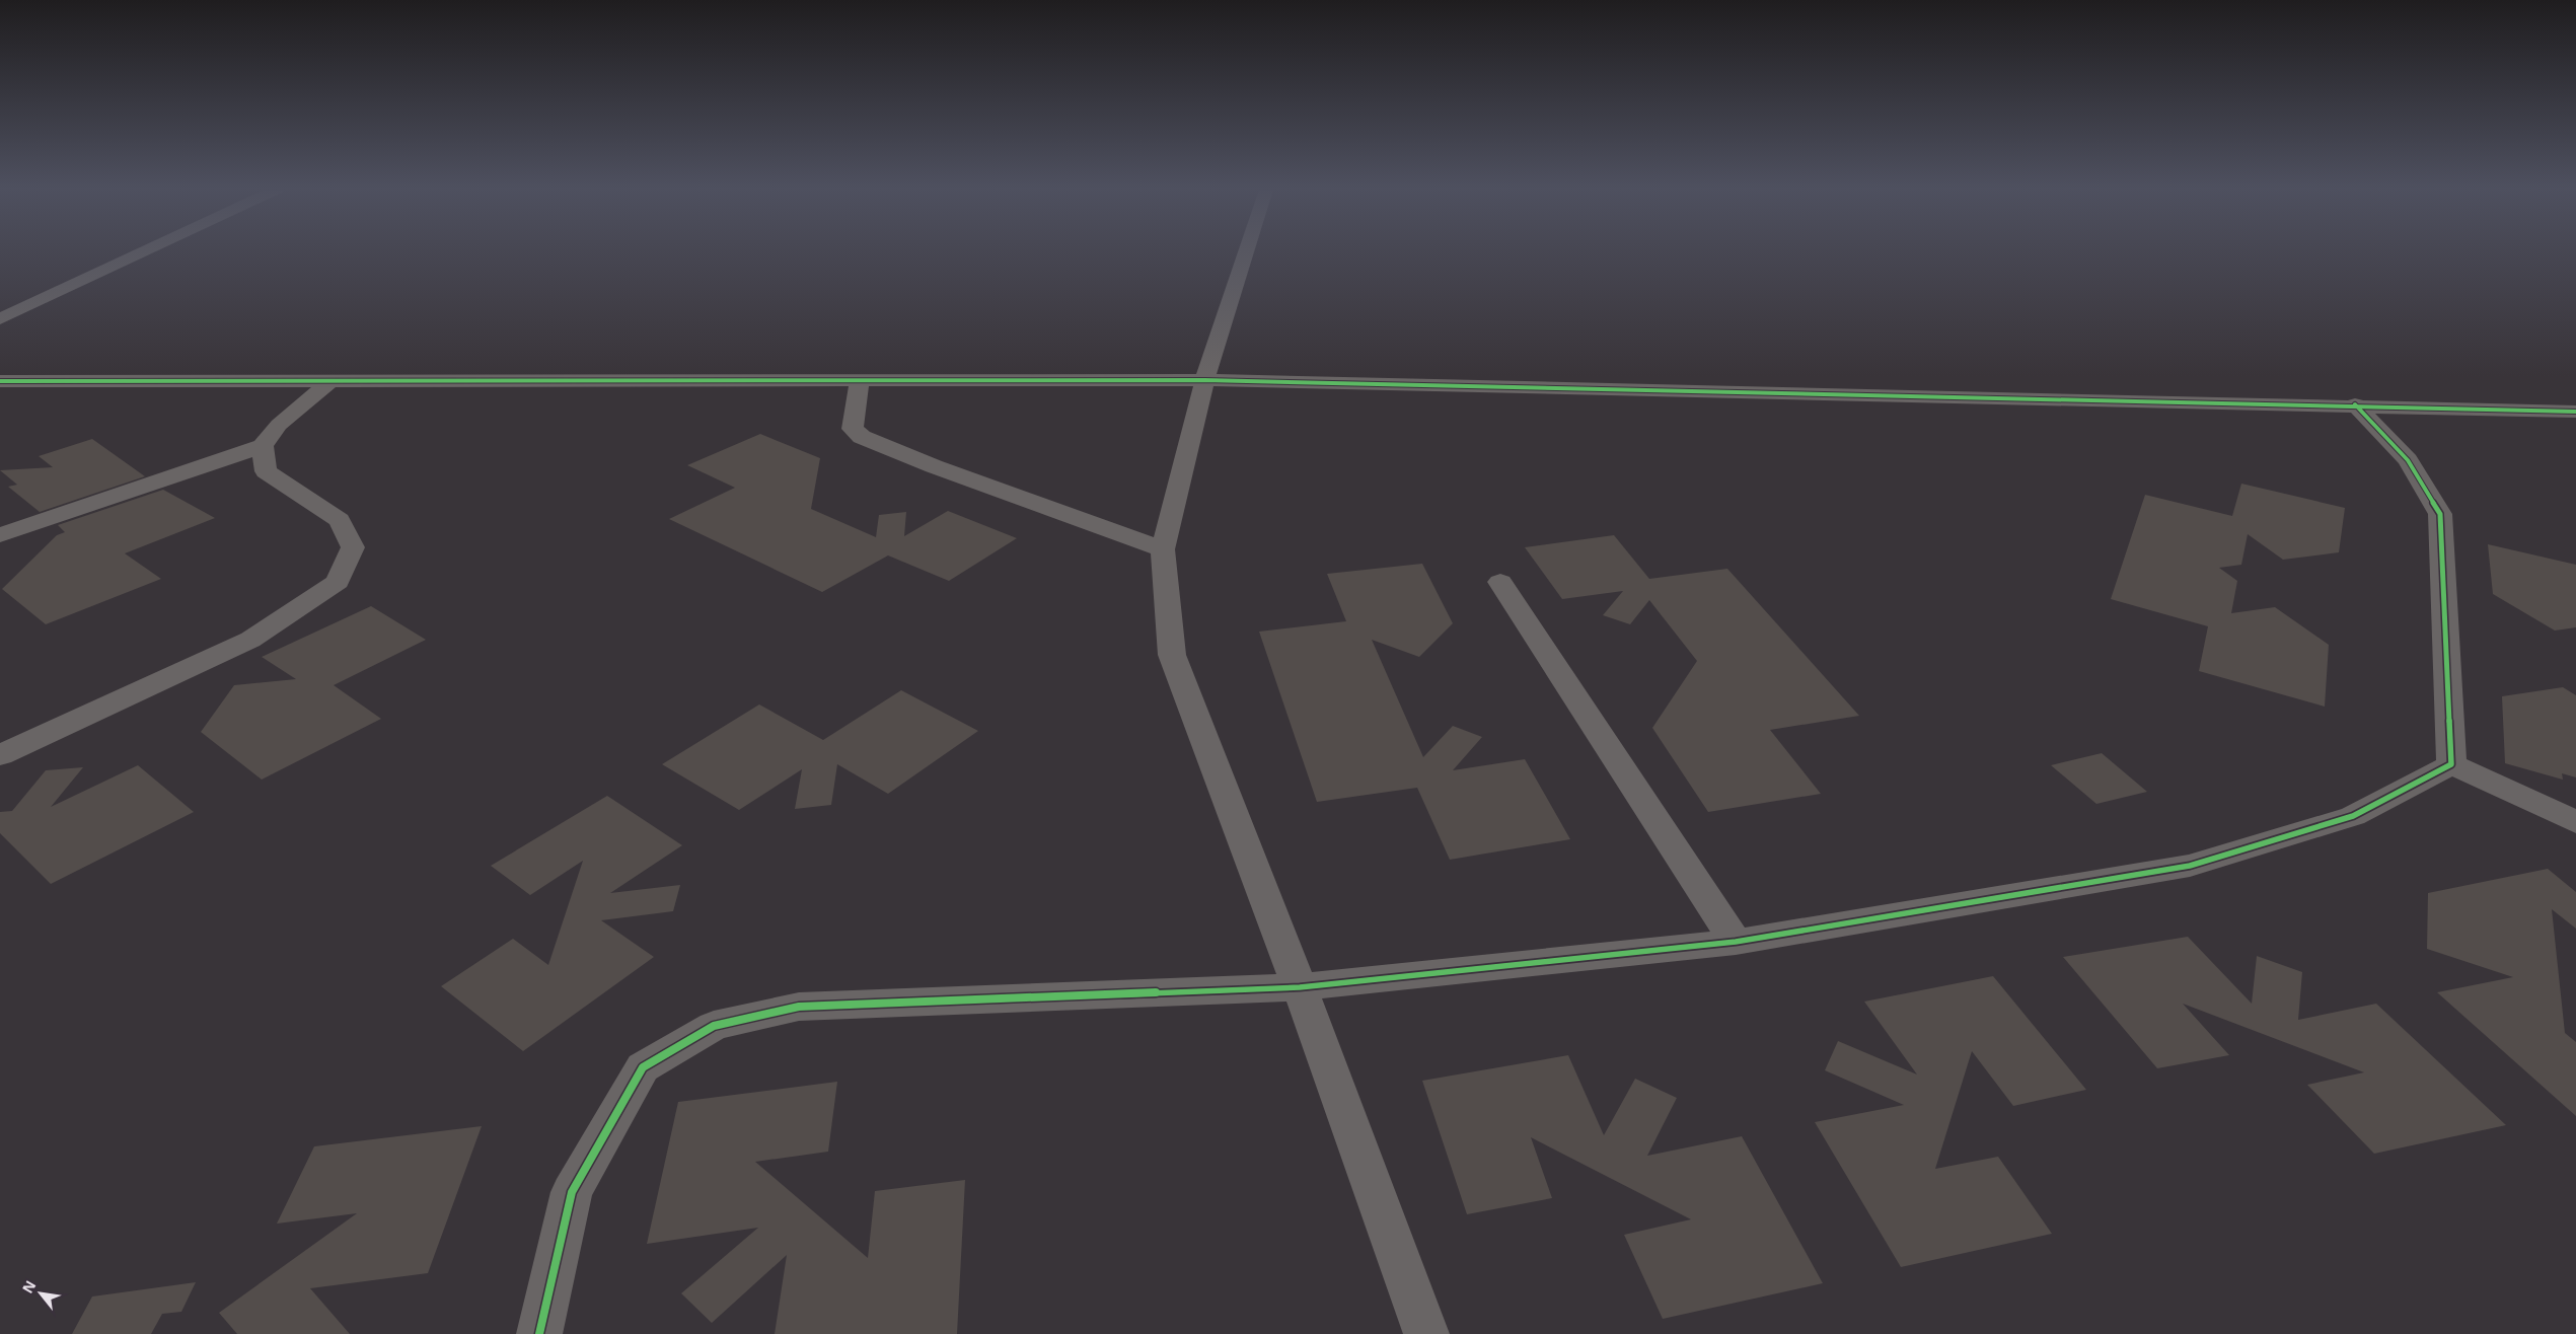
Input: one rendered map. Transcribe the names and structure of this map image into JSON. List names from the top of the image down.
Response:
{
  "north": "top left"
}
